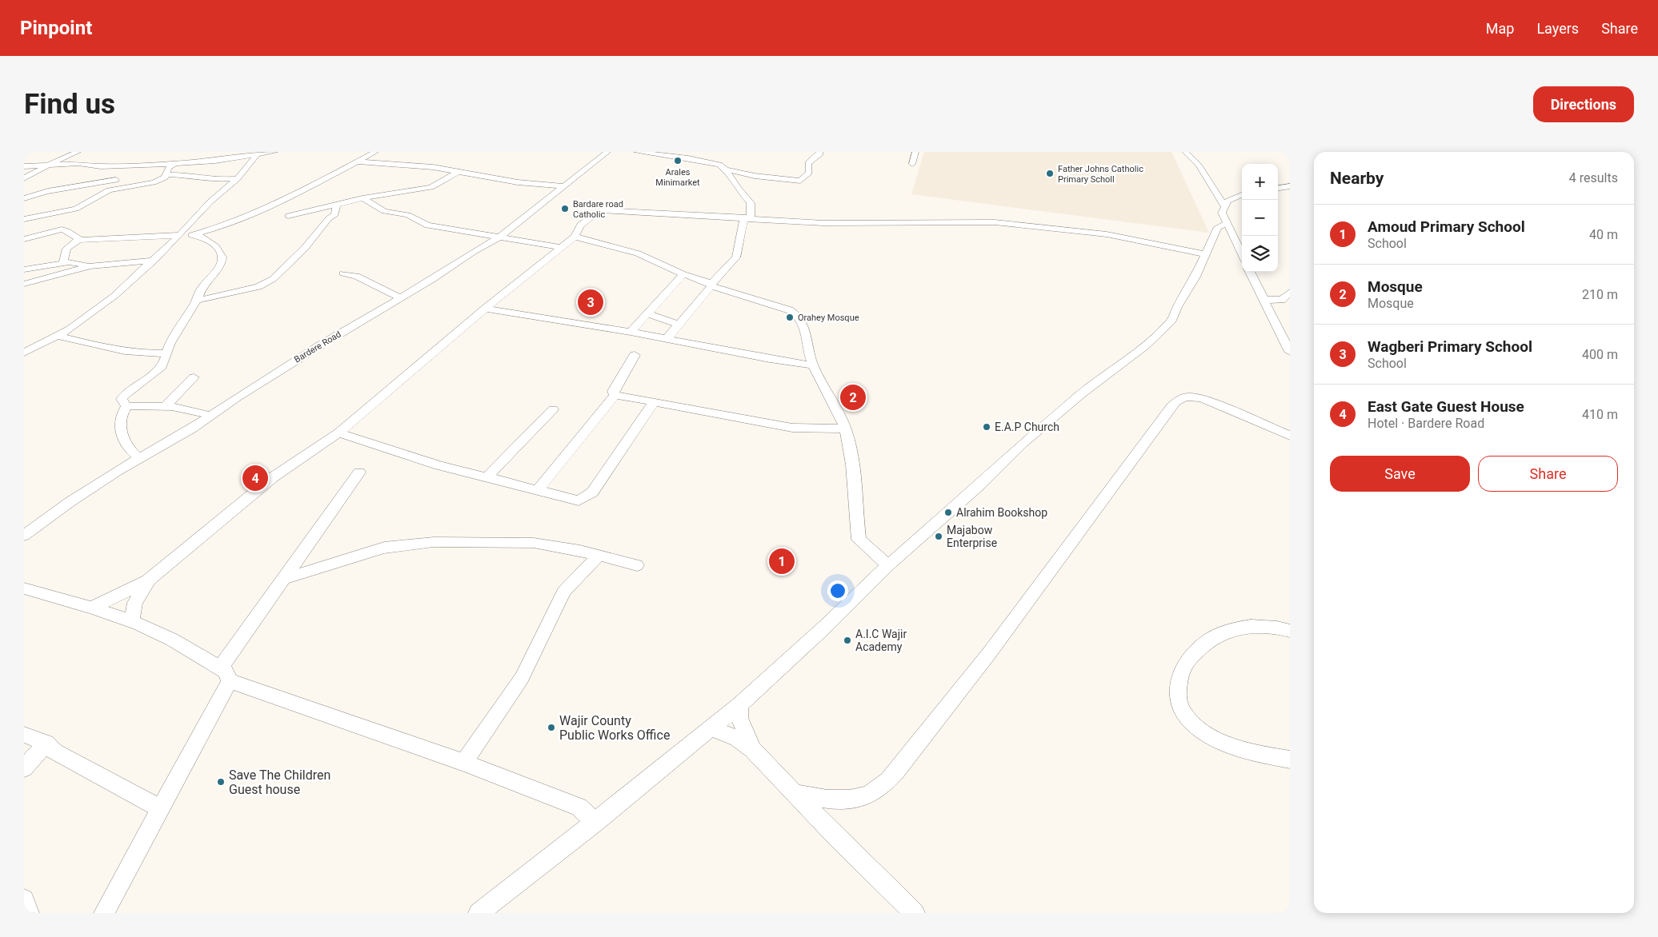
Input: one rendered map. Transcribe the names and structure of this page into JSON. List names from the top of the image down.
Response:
{
  "streets": {
    "street": ["Bardere Road"]
  },
  "places": [
    "Arales Minimarket",
    "Father Johns Catholic Primary Scholl",
    "Bardare road Catholic",
    "Orahey Mosque",
    "E.A.P Church",
    "Alrahim Bookshop",
    "Majabow Enterprise",
    "A.I.C Wajir Academy",
    "Wajir County Public Works Office",
    "Save The Children Guest house"
  ],
  "page": {
    "header": "Pinpoint",
    "nav": ["Map", "Layers", "Share"],
    "buttons": [
      "Directions",
      ["Save", "Share"]
    ],
    "title": "Find us",
    "heading": ["Nearby", "4 results"],
    "map_buttons": ["+", "−"],
    "list": [
      {
        "mark": "1",
        "name": "Amoud Primary School",
        "note": "School",
        "value": "40 m"
      },
      {
        "mark": "2",
        "name": "Mosque",
        "note": "Mosque",
        "value": "210 m"
      },
      {
        "mark": "3",
        "name": "Wagberi Primary School",
        "note": "School",
        "value": "400 m"
      },
      {
        "mark": "4",
        "name": "East Gate Guest House",
        "note": "Hotel · Bardere Road",
        "value": "410 m"
      }
    ],
    "pins": [
      "3",
      "2",
      "4",
      "1"
    ]
  }
}
